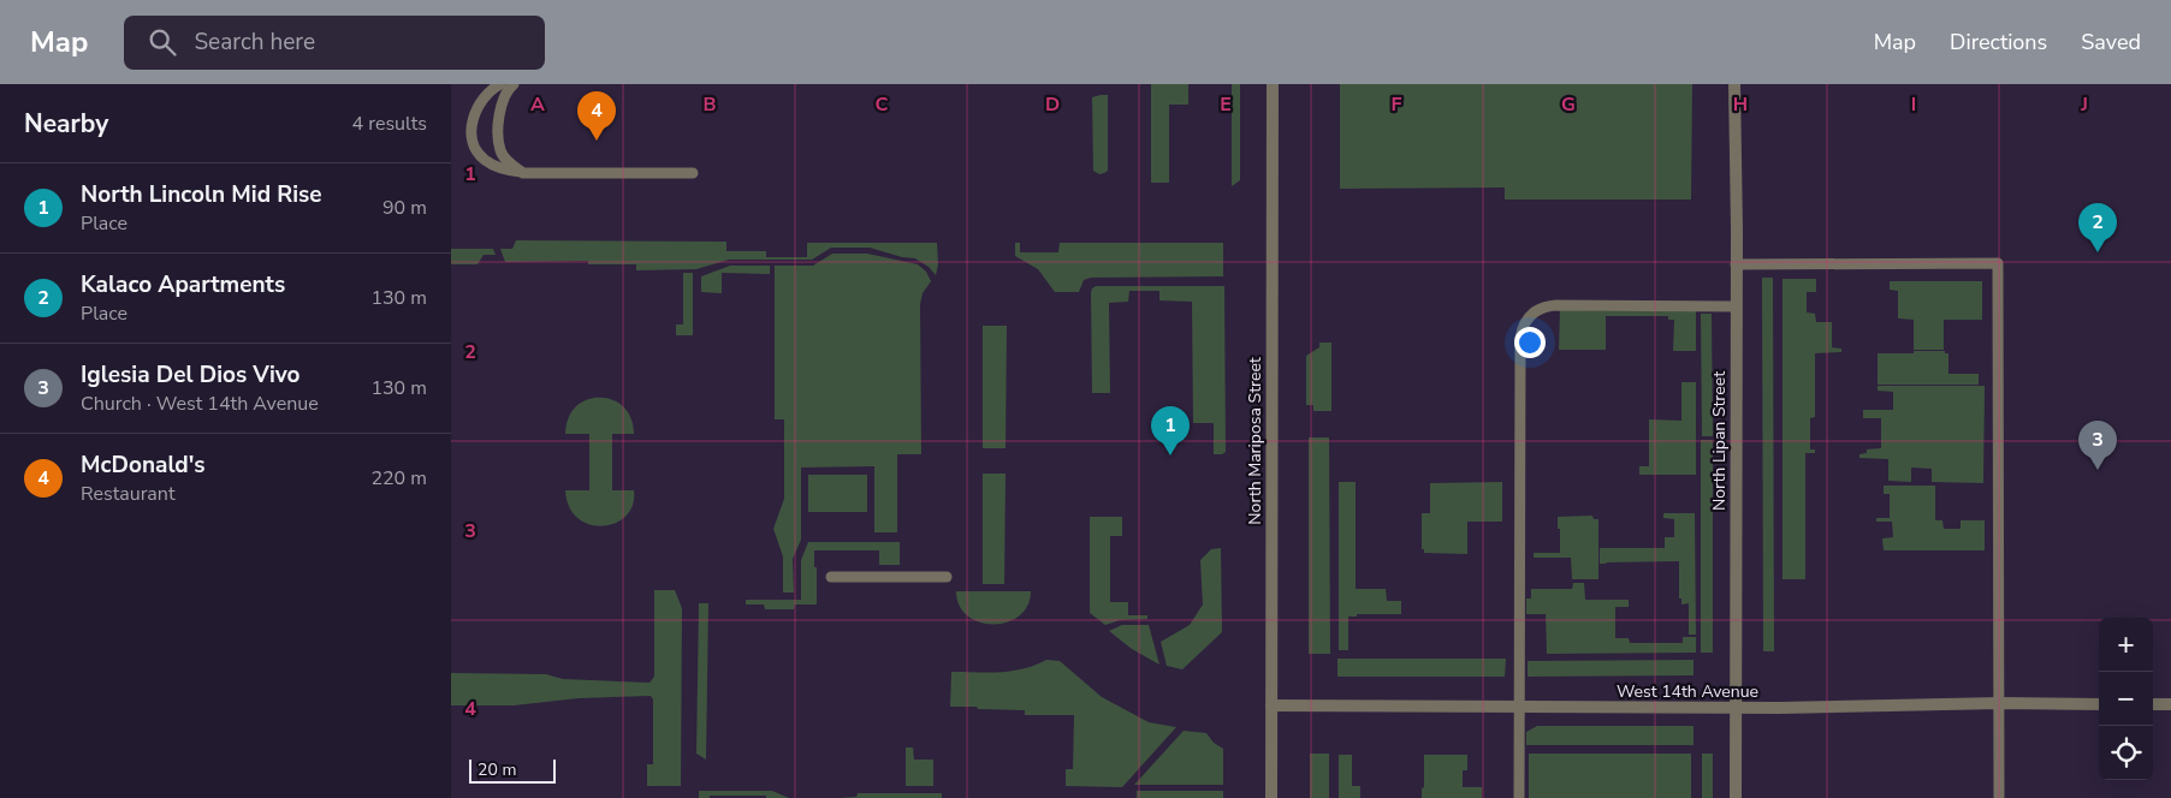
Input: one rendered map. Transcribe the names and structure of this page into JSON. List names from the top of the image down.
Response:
{
  "streets": {
    "street": ["North Mariposa Street", "North Lipan Street", "West 14th Avenue"]
  },
  "crossings": [
    ["North Mariposa Street", "West 14th Avenue"],
    ["North Lipan Street", "West 14th Avenue"]
  ],
  "scale_bar": "20 m",
  "page": {
    "header": "Map",
    "search": "Search here",
    "nav": ["Map", "Directions", "Saved"],
    "heading": ["Nearby", "4 results"],
    "pins": [
      "4",
      "2",
      "1",
      "3"
    ],
    "list": [
      {
        "mark": "1",
        "name": "North Lincoln Mid Rise",
        "note": "Place",
        "value": "90 m"
      },
      {
        "mark": "2",
        "name": "Kalaco Apartments",
        "note": "Place",
        "value": "130 m"
      },
      {
        "mark": "3",
        "name": "Iglesia Del Dios Vivo",
        "note": "Church · West 14th Avenue",
        "value": "130 m"
      },
      {
        "mark": "4",
        "name": "McDonald's",
        "note": "Restaurant",
        "value": "220 m"
      }
    ],
    "map_buttons": ["+", "−"],
    "scale": "20 m"
  },
  "grid": {
    "columns": [
      "A",
      "B",
      "C",
      "D",
      "E",
      "F",
      "G",
      "H",
      "I",
      "J"
    ],
    "rows": [
      "1",
      "2",
      "3",
      "4"
    ]
  }
}
